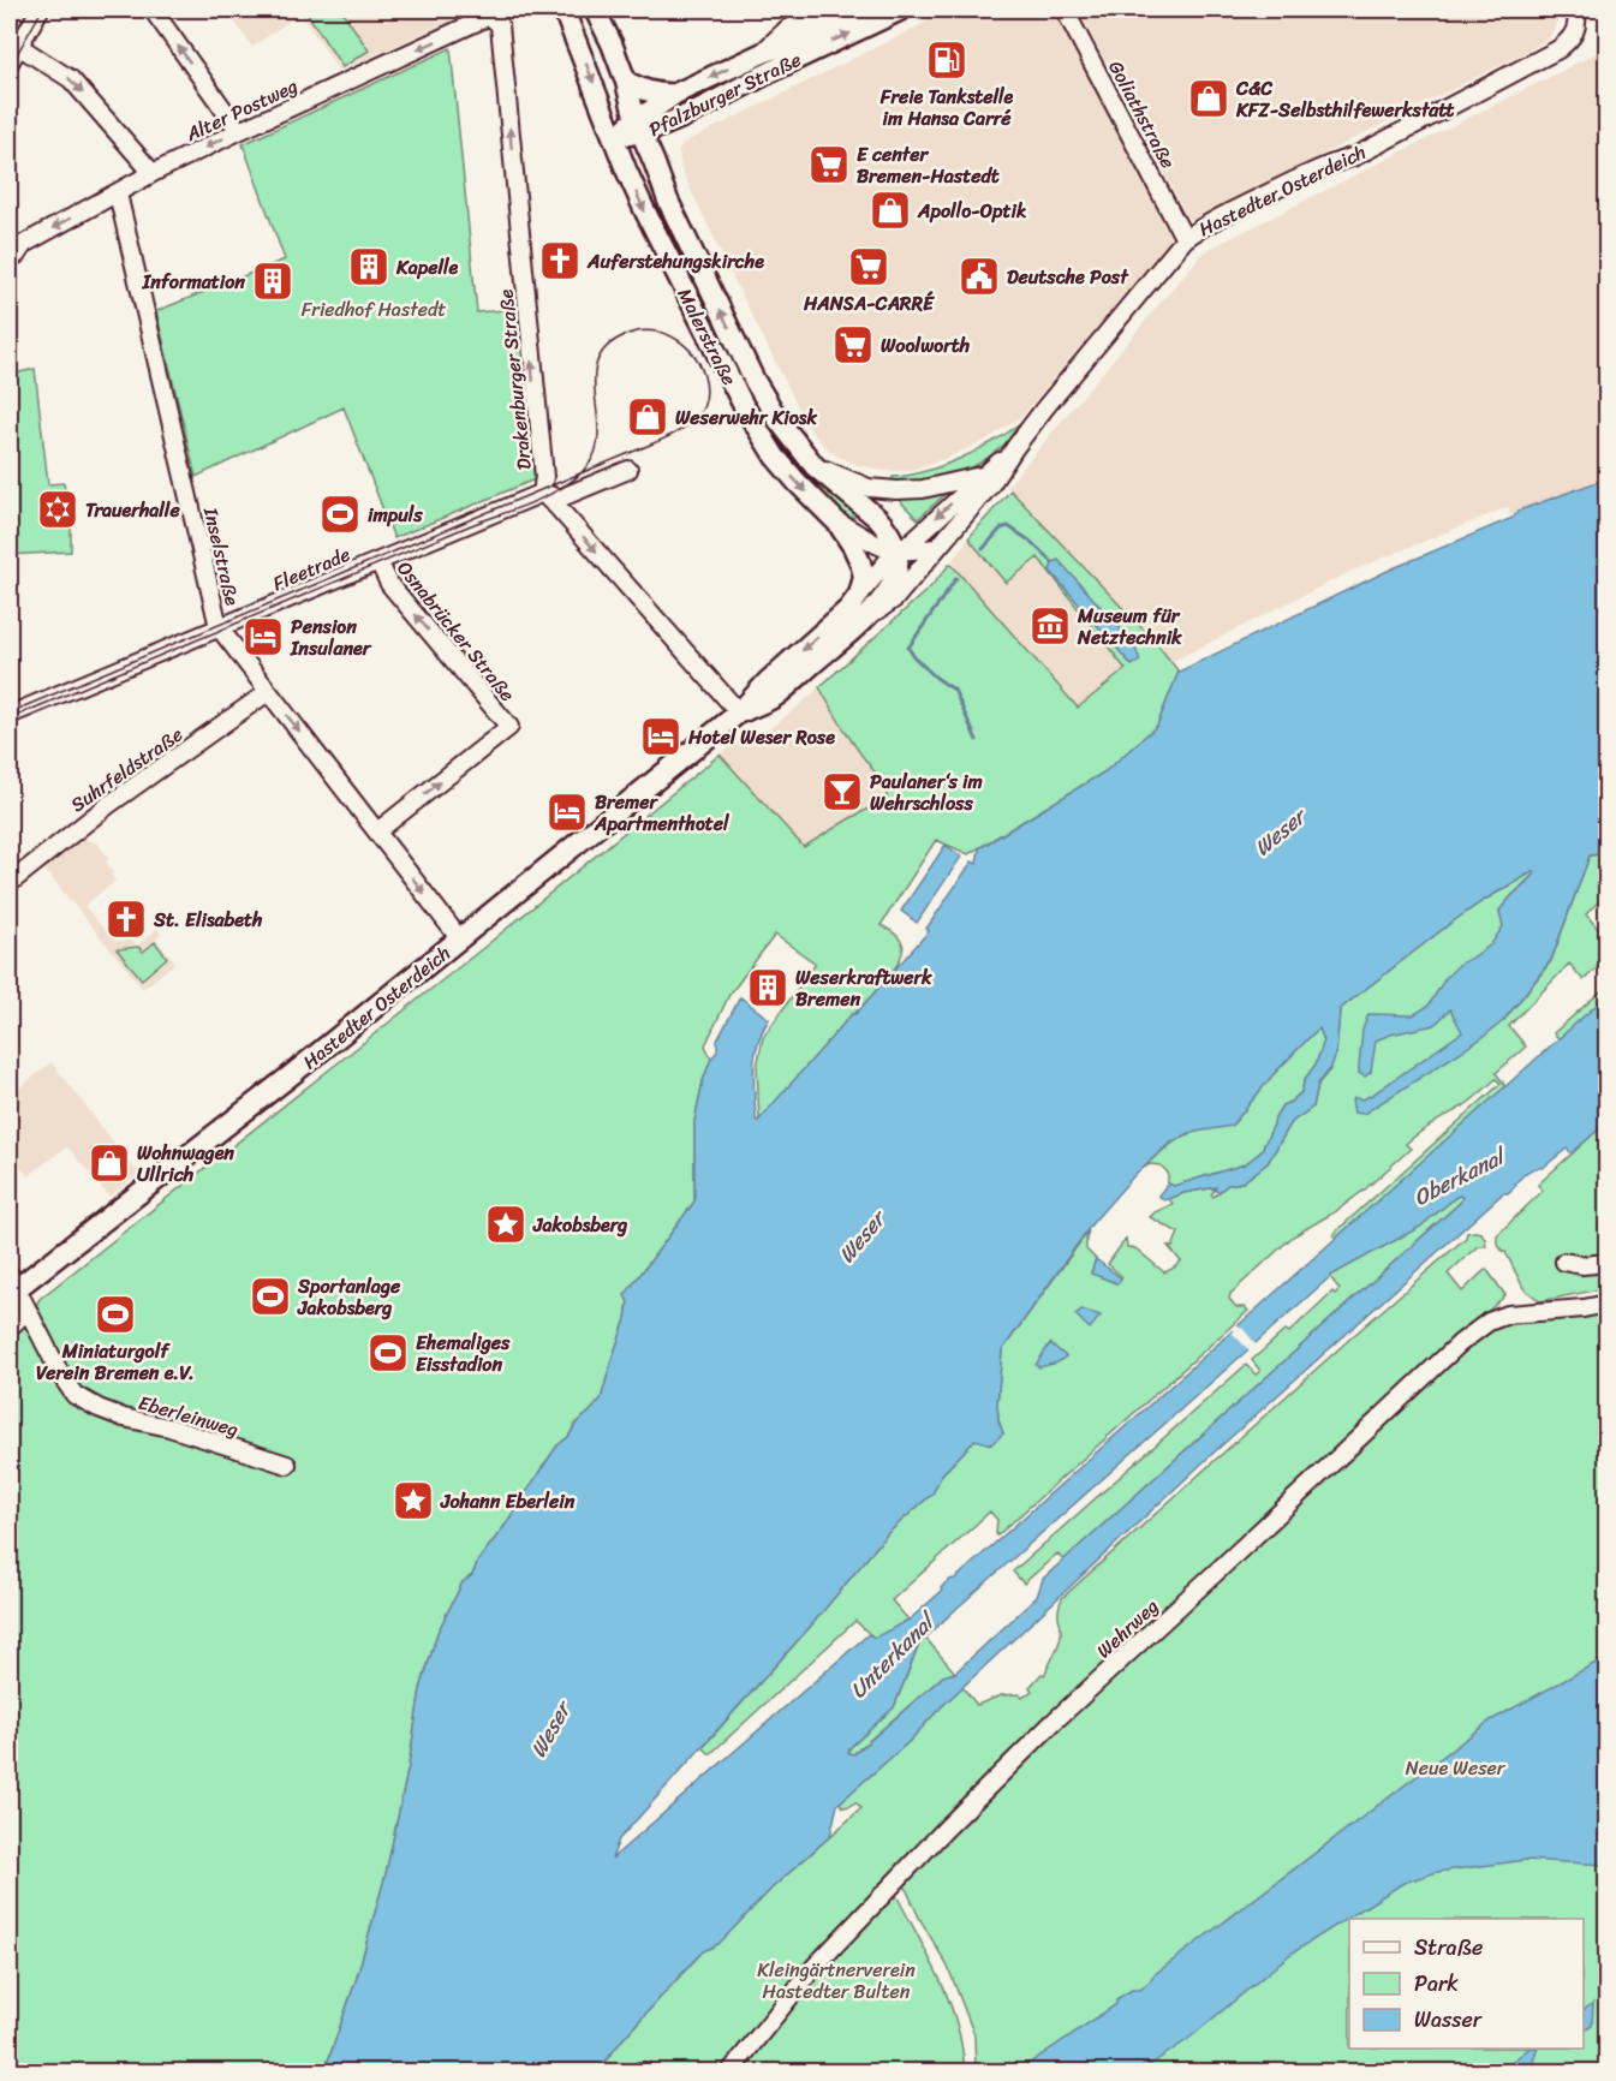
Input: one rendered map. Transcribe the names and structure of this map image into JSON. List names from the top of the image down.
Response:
{
  "streets": {
    "main road": ["Pfalzburger Straße", "Hastedter Osterdeich", "Malerstraße"],
    "street": [
      "Alter Postweg",
      "Goliathstraße",
      "Drakenburger Straße",
      "Inselstraße",
      "Fleetrade",
      "Osnabrücker Straße",
      "Suhrfeldstraße",
      "Eberleinweg",
      "Wehrweg"
    ]
  },
  "crossings": [
    ["Pfalzburger Straße", "Malerstraße"],
    ["Alter Postweg", "Drakenburger Straße"],
    ["Alter Postweg", "Inselstraße"],
    ["Goliathstraße", "Hastedter Osterdeich"],
    ["Hastedter Osterdeich", "Malerstraße"],
    ["Hastedter Osterdeich", "Drakenburger Straße"],
    ["Hastedter Osterdeich", "Inselstraße"],
    ["Hastedter Osterdeich", "Eberleinweg"],
    ["Drakenburger Straße", "Fleetrade"],
    ["Inselstraße", "Fleetrade"],
    ["Inselstraße", "Osnabrücker Straße"],
    ["Inselstraße", "Suhrfeldstraße"],
    ["Fleetrade", "Osnabrücker Straße"]
  ],
  "one_way": ["Alter Postweg", "Inselstraße"],
  "water": ["Weser", "Oberkanal", "Unterkanal"],
  "parks": ["Friedhof Hastedt", "Neue Weser", "Kleingärtnerverein Hastedter Bulten"],
  "places": {
    "fuel station": ["Freie Tankstelle im Hansa Carré"],
    "shop": [
      "C&C KFZ-Selbsthilfewerkstatt",
      "Apollo-Optik",
      "Weserwehr Kiosk",
      "Wohnwagen Ullrich"
    ],
    "supermarket": ["E center Bremen-Hastedt", "HANSA-CARRÉ", "Woolworth"],
    "church": ["Auferstehungskirche", "St. Elisabeth"],
    "building": ["Kapelle", "Information", "Weserkraftwerk Bremen"],
    "public building": ["Deutsche Post"],
    "synagogue": ["Trauerhalle"],
    "sports": [
      "impuls",
      "Sportanlage Jakobsberg",
      "Miniaturgolf Verein Bremen e.V.",
      "Ehemaliges Eisstadion"
    ],
    "museum": ["Museum für Netztechnik"],
    "hotel": ["Pension Insulaner", "Hotel Weser Rose", "Bremer Apartmenthotel"],
    "bar": ["Paulaner‘s im Wehrschloss"],
    "place": ["Jakobsberg", "Johann Eberlein"]
  },
  "legend": ["Straße", "Park", "Wasser"]
}
